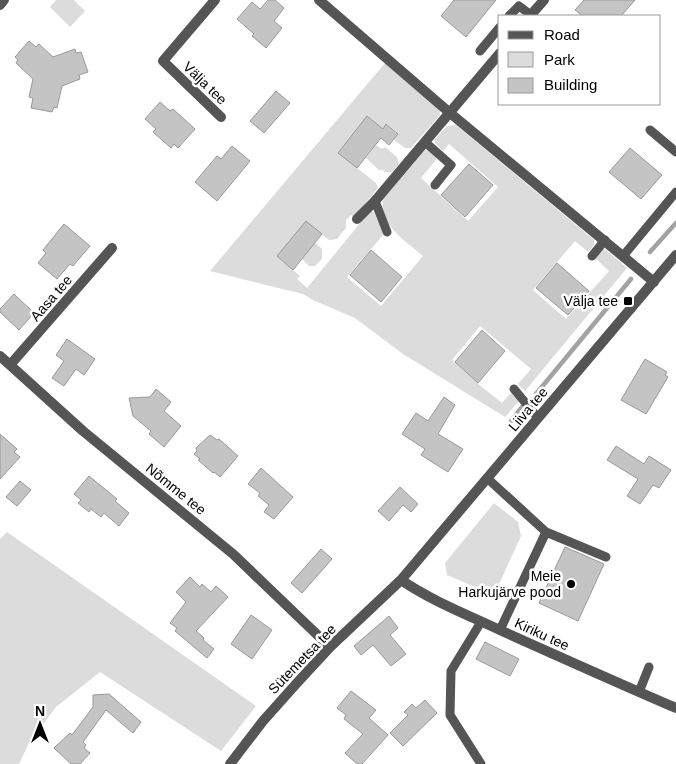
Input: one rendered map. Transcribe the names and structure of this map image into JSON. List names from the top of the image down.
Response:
{
  "streets": {
    "street": [
      "Välja tee",
      "Aasa tee",
      "Liiva tee",
      "Nõmme tee",
      "Kiriku tee",
      "Sütemetsa tee"
    ]
  },
  "crossings": [
    ["Aasa tee", "Nõmme tee"],
    ["Liiva tee", "Kiriku tee"],
    ["Liiva tee", "Sütemetsa tee"],
    ["Nõmme tee", "Sütemetsa tee"],
    ["Kiriku tee", "Sütemetsa tee"]
  ],
  "places": {
    "transit": ["Välja tee"],
    "other": ["Meie Harkujärve pood"]
  },
  "legend": ["Road", "Park", "Building"],
  "north": "top"
}
